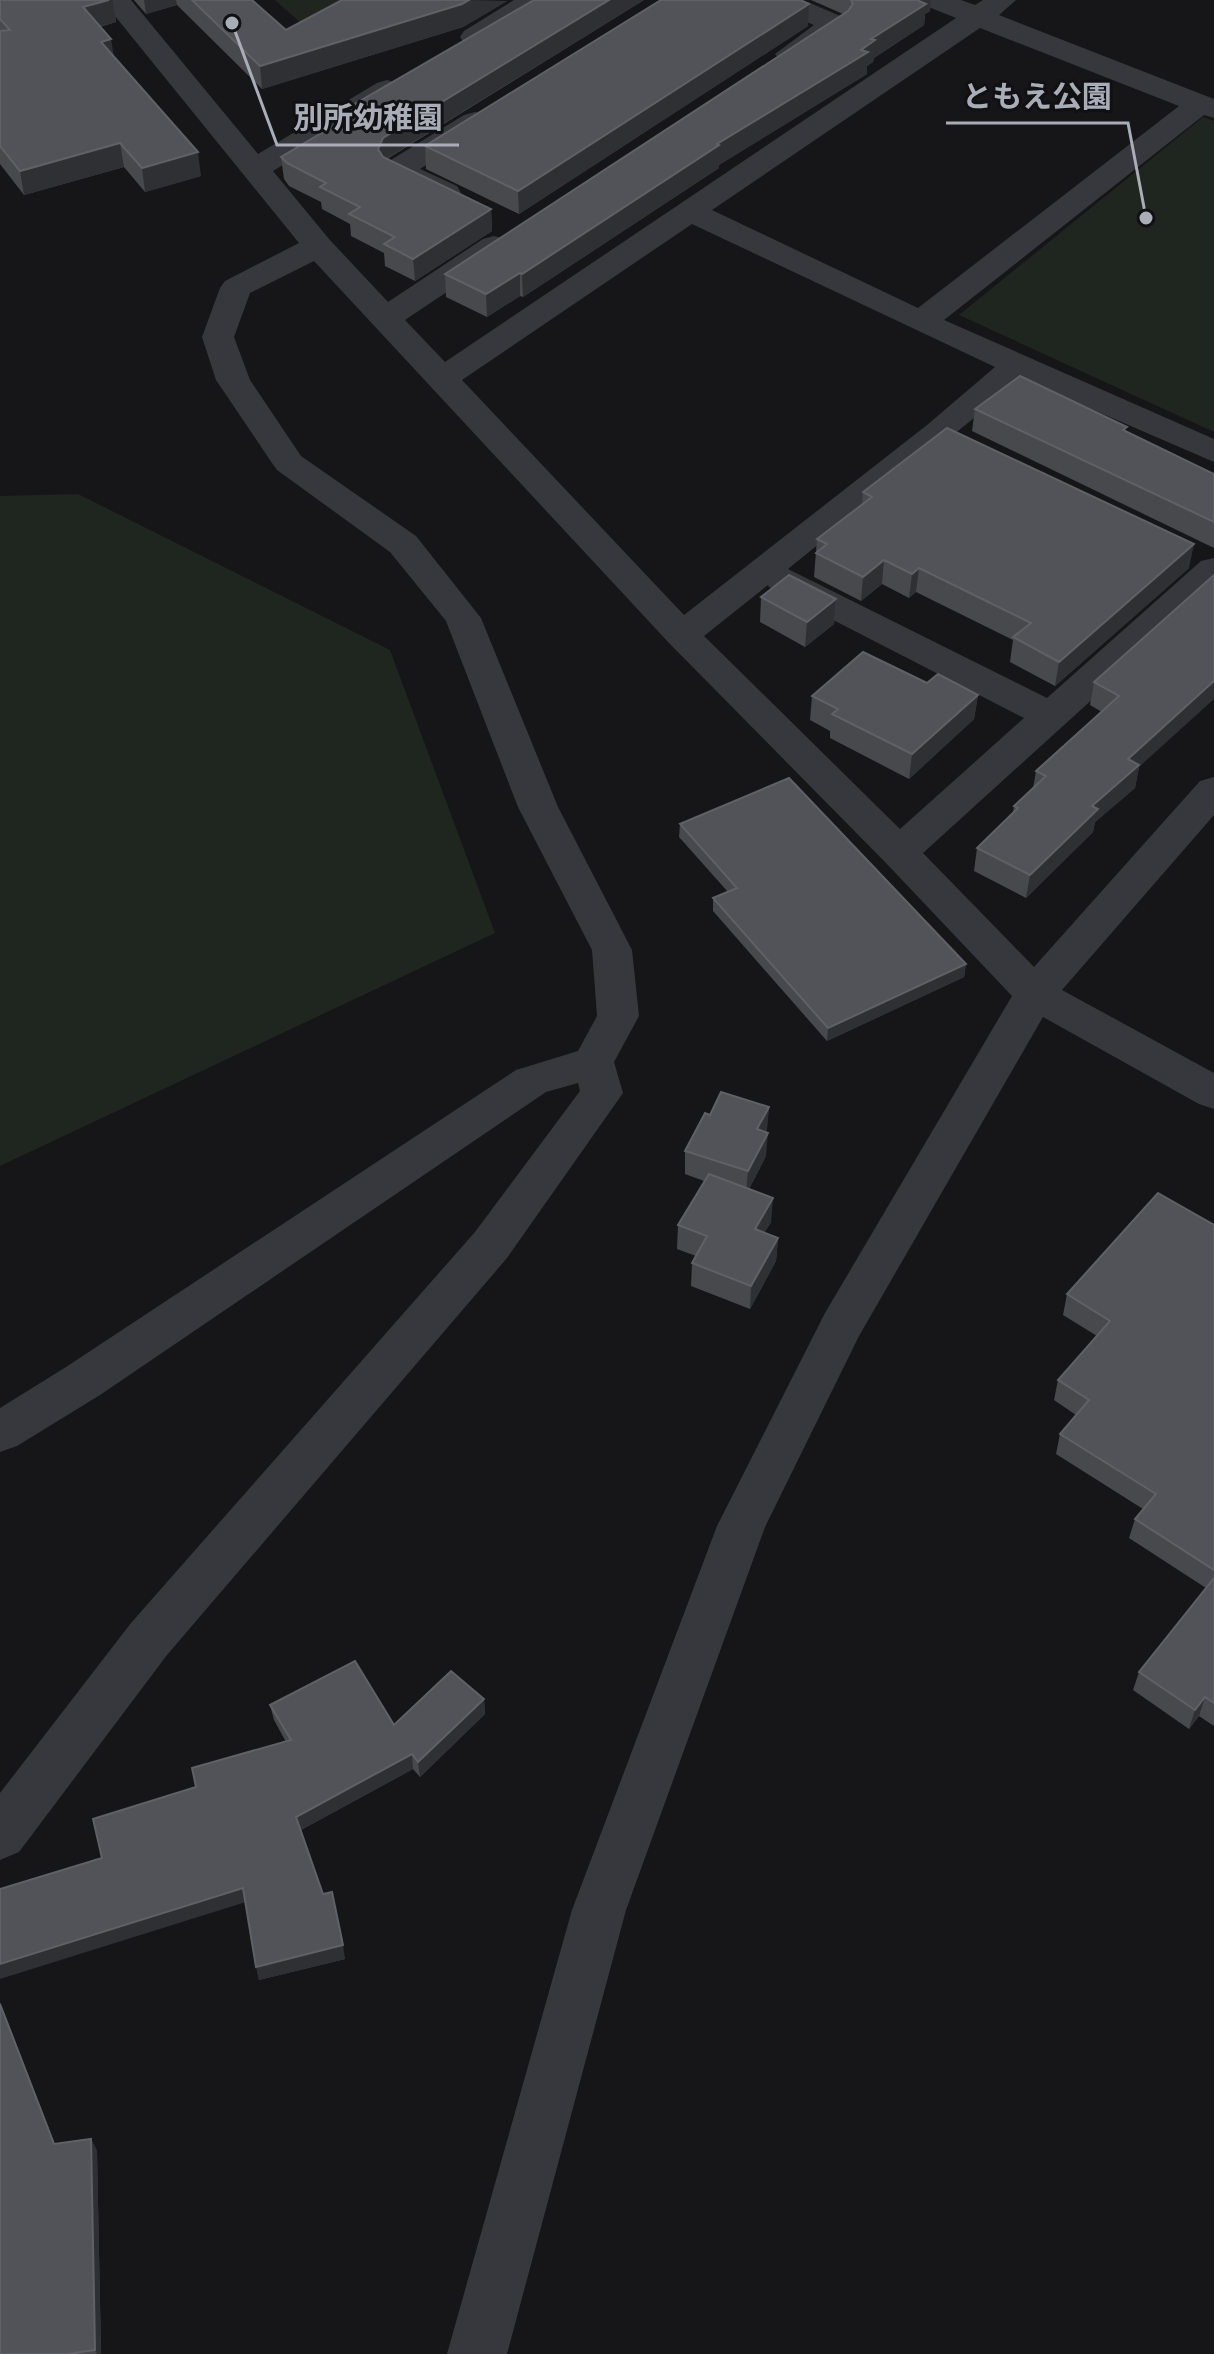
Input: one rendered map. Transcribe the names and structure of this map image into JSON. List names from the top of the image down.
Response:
{
  "places": ["別所幼稚園", "ともえ公園"]
}
